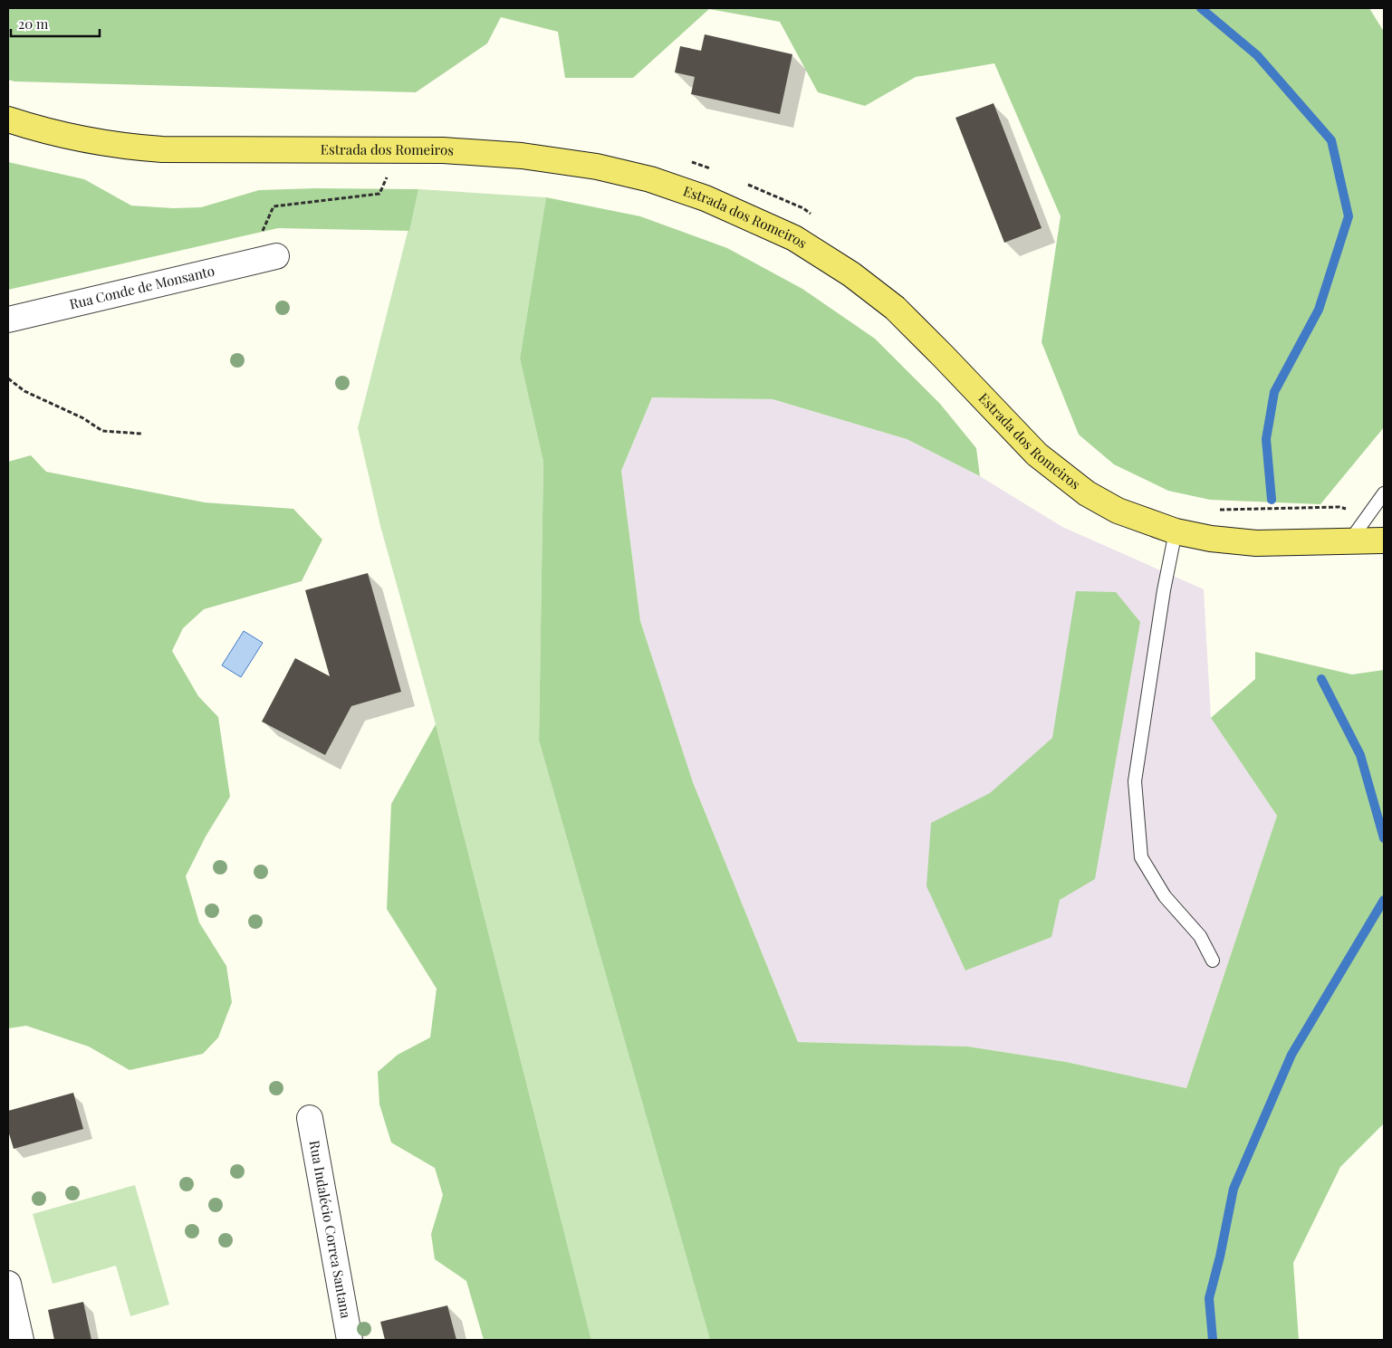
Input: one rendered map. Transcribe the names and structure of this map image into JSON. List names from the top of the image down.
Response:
{
  "streets": {
    "main road": ["Estrada dos Romeiros"],
    "street": ["Rua Conde de Monsanto", "Rua Indalécio Correa Santana"]
  },
  "scale_bar": "20 m"
}
